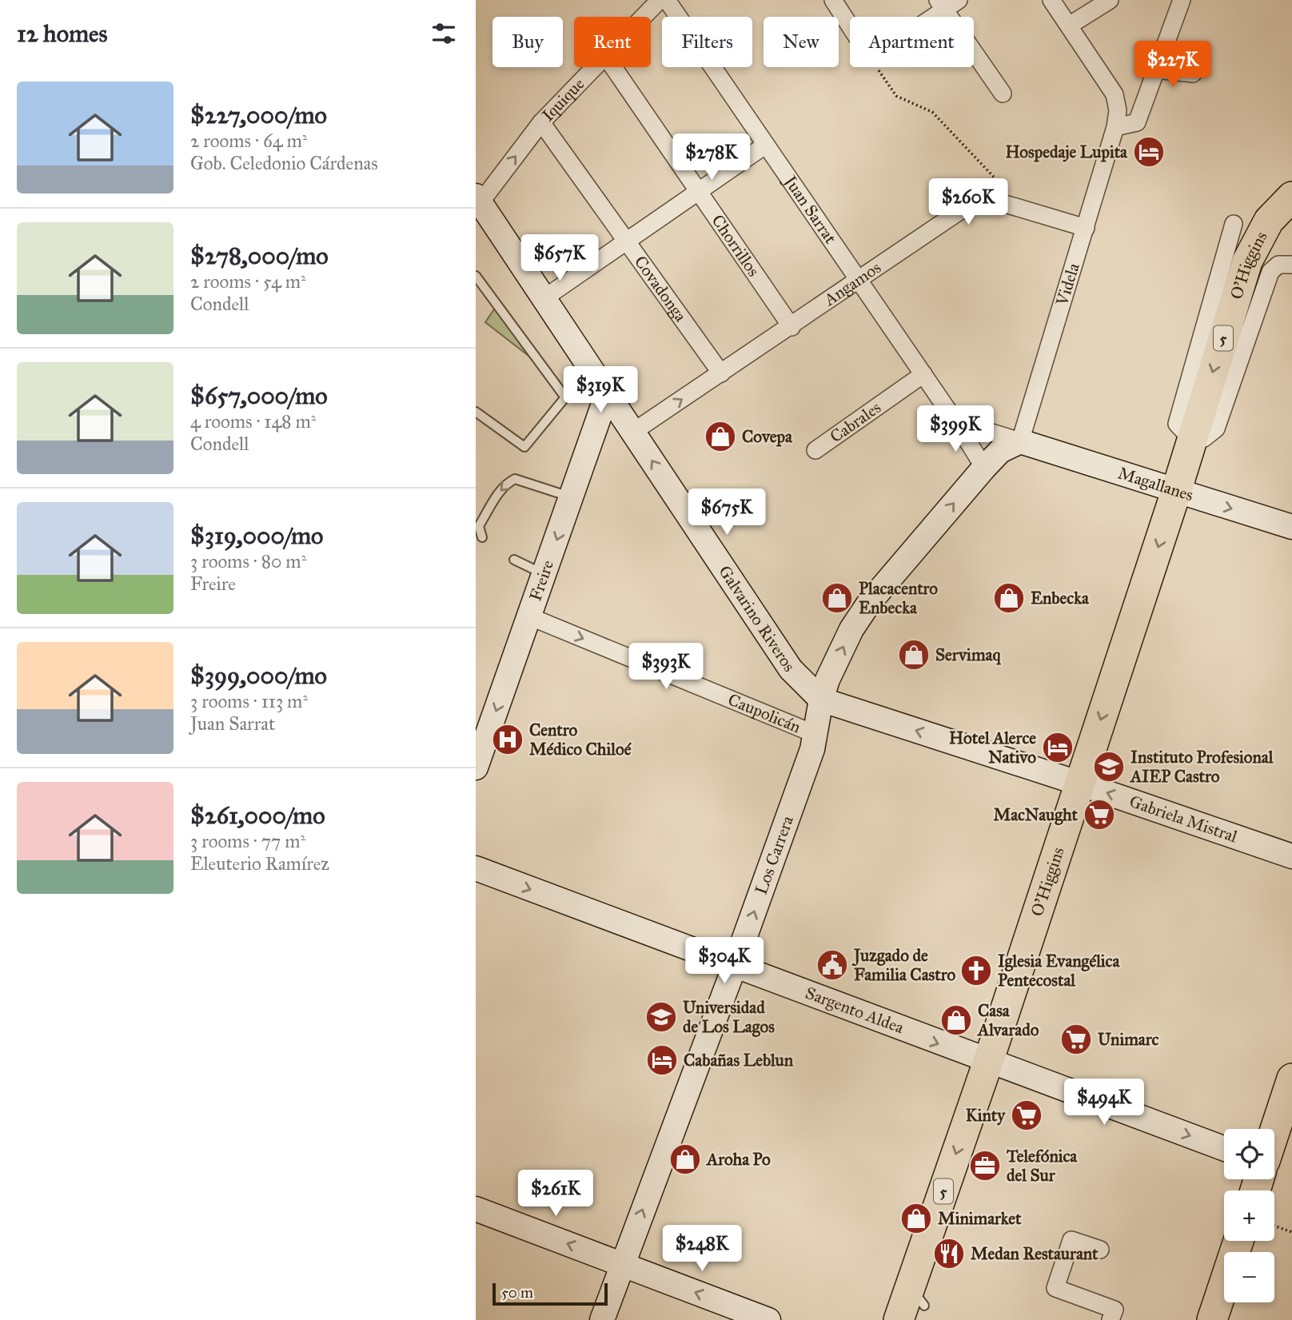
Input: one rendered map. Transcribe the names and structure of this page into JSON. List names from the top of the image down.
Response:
{
  "streets": {
    "highway": ["O'Higgins", "5"],
    "main road": [
      "Magallanes",
      "Freire",
      "Galvarino Riveros",
      "Gabriela Mistral",
      "Los Carrera",
      "Sargento Aldea"
    ],
    "street": [
      "Iquique",
      "Juan Sarrat",
      "Chorrillos",
      "Angamos",
      "Videla",
      "Covadonga",
      "Cabrales",
      "Caupolicán"
    ]
  },
  "crossings": [
    ["Iquique", "Covadonga"],
    ["Iquique", "Galvarino Riveros"],
    ["Juan Sarrat", "Angamos"],
    ["Juan Sarrat", "Cabrales"],
    ["Juan Sarrat", "Los Carrera"],
    ["Chorrillos", "Angamos"],
    ["O'Higgins", "Magallanes"],
    ["O'Higgins", "Gabriela Mistral"],
    ["O'Higgins", "Sargento Aldea"],
    ["Angamos", "Videla"],
    ["Angamos", "Covadonga"],
    ["Angamos", "Galvarino Riveros"],
    ["Videla", "Magallanes"],
    ["Videla", "Los Carrera"],
    ["Magallanes", "Los Carrera"],
    ["Freire", "Galvarino Riveros"],
    ["Freire", "Caupolicán"],
    ["Galvarino Riveros", "Gabriela Mistral"],
    ["Galvarino Riveros", "Los Carrera"],
    ["Caupolicán", "Los Carrera"],
    ["Gabriela Mistral", "Los Carrera"],
    ["Los Carrera", "Sargento Aldea"]
  ],
  "one_way": [
    "O'Higgins",
    "Magallanes",
    "Freire",
    "Galvarino Riveros",
    "Caupolicán",
    "Gabriela Mistral",
    "Los Carrera",
    "Sargento Aldea"
  ],
  "places": {
    "hotel": ["Hospedaje Lupita", "Hotel Alerce Nativo", "Cabañas Leblun"],
    "shop": [
      "Covepa",
      "Placacentro Enbecka",
      "Enbecka",
      "Servimaq",
      "Casa Alvarado",
      "Aroha Po",
      "Minimarket"
    ],
    "hospital": ["Centro Médico Chiloé"],
    "school or university": ["Instituto Profesional AIEP Castro", "Universidad de Los Lagos"],
    "supermarket": ["MacNaught", "Unimarc", "Kinty"],
    "public building": ["Juzgado de Familia Castro"],
    "church": ["Iglesia Evangélica Pentecostal"],
    "office": ["Telefónica del Sur"],
    "restaurant": ["Medan Restaurant"]
  },
  "scale_bar": "50 m",
  "page": {
    "heading": "12 homes",
    "chip": [
      "Buy",
      "Rent",
      "Filters",
      "New",
      "Apartment"
    ],
    "price": [
      "$227K",
      "$278K",
      "$260K",
      "$657K",
      "$319K",
      "$399K",
      "$675K",
      "$393K",
      "$304K",
      "$494K",
      "$261K",
      "$248K"
    ],
    "list": [
      {
        "name": "$227,000/mo",
        "note": "2 rooms · 64 m² · Gob. Celedonio Cárdenas"
      },
      {
        "name": "$278,000/mo",
        "note": "2 rooms · 54 m² · Condell"
      },
      {
        "name": "$657,000/mo",
        "note": "4 rooms · 148 m² · Condell"
      },
      {
        "name": "$319,000/mo",
        "note": "3 rooms · 80 m² · Freire"
      },
      {
        "name": "$399,000/mo",
        "note": "3 rooms · 113 m² · Juan Sarrat"
      },
      {
        "name": "$261,000/mo",
        "note": "3 rooms · 77 m² · Eleuterio Ramírez"
      }
    ],
    "map_buttons": ["+", "−"],
    "scale": "50 m"
  }
}
